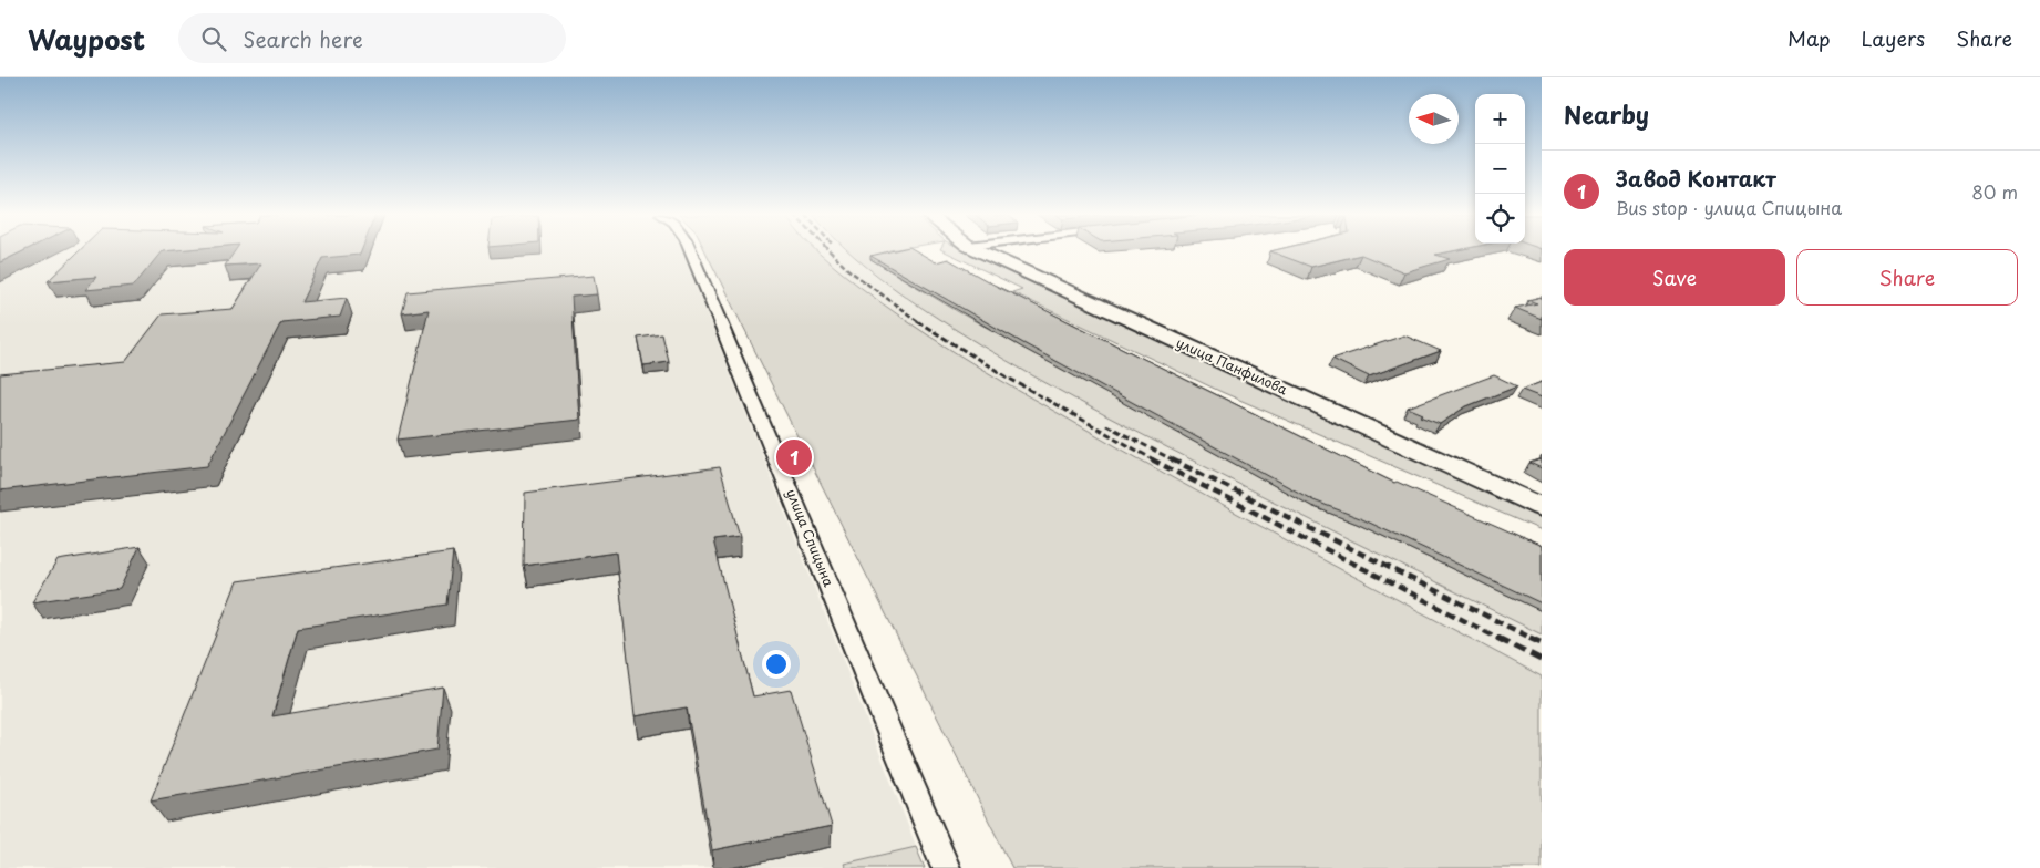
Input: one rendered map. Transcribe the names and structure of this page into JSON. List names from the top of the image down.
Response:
{
  "streets": {
    "main road": ["улица Панфилова"],
    "street": ["улица Спицына"]
  },
  "north": "left",
  "page": {
    "header": "Waypost",
    "search": "Search here",
    "nav": ["Map", "Layers", "Share"],
    "heading": "Nearby",
    "map_buttons": ["+", "−"],
    "list": [
      {
        "mark": "1",
        "name": "Завод Контакт",
        "note": "Bus stop · улица Спицына",
        "value": "80 m"
      }
    ],
    "buttons": ["Save", "Share"],
    "pins": "1"
  }
}
